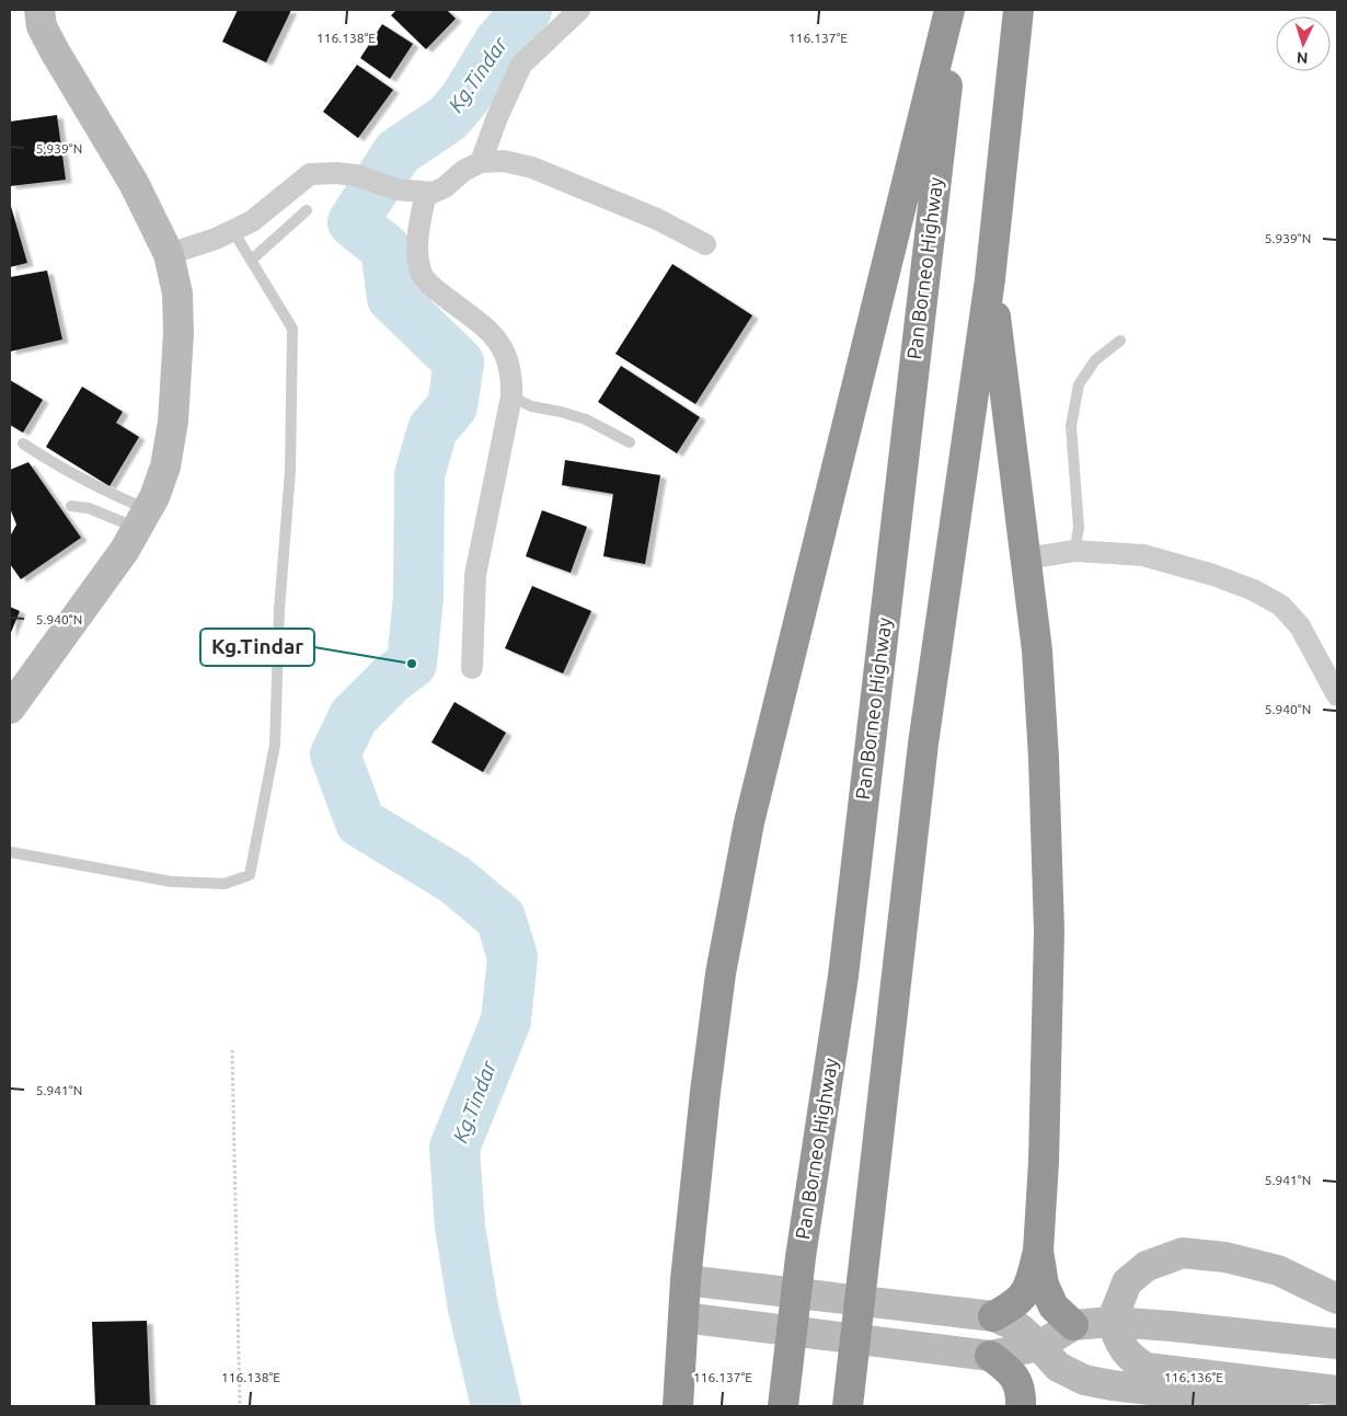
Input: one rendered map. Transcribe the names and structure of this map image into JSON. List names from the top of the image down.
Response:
{
  "streets": {
    "highway": ["Pan Borneo Highway"]
  },
  "water": ["Kg.Tindar"],
  "places": ["Kg.Tindar"],
  "north": "bottom",
  "coordinates": [
    "116.138°E",
    "116.137°E",
    "5.939°N",
    "5.940°N",
    "5.941°N",
    "116.136°E"
  ]
}
